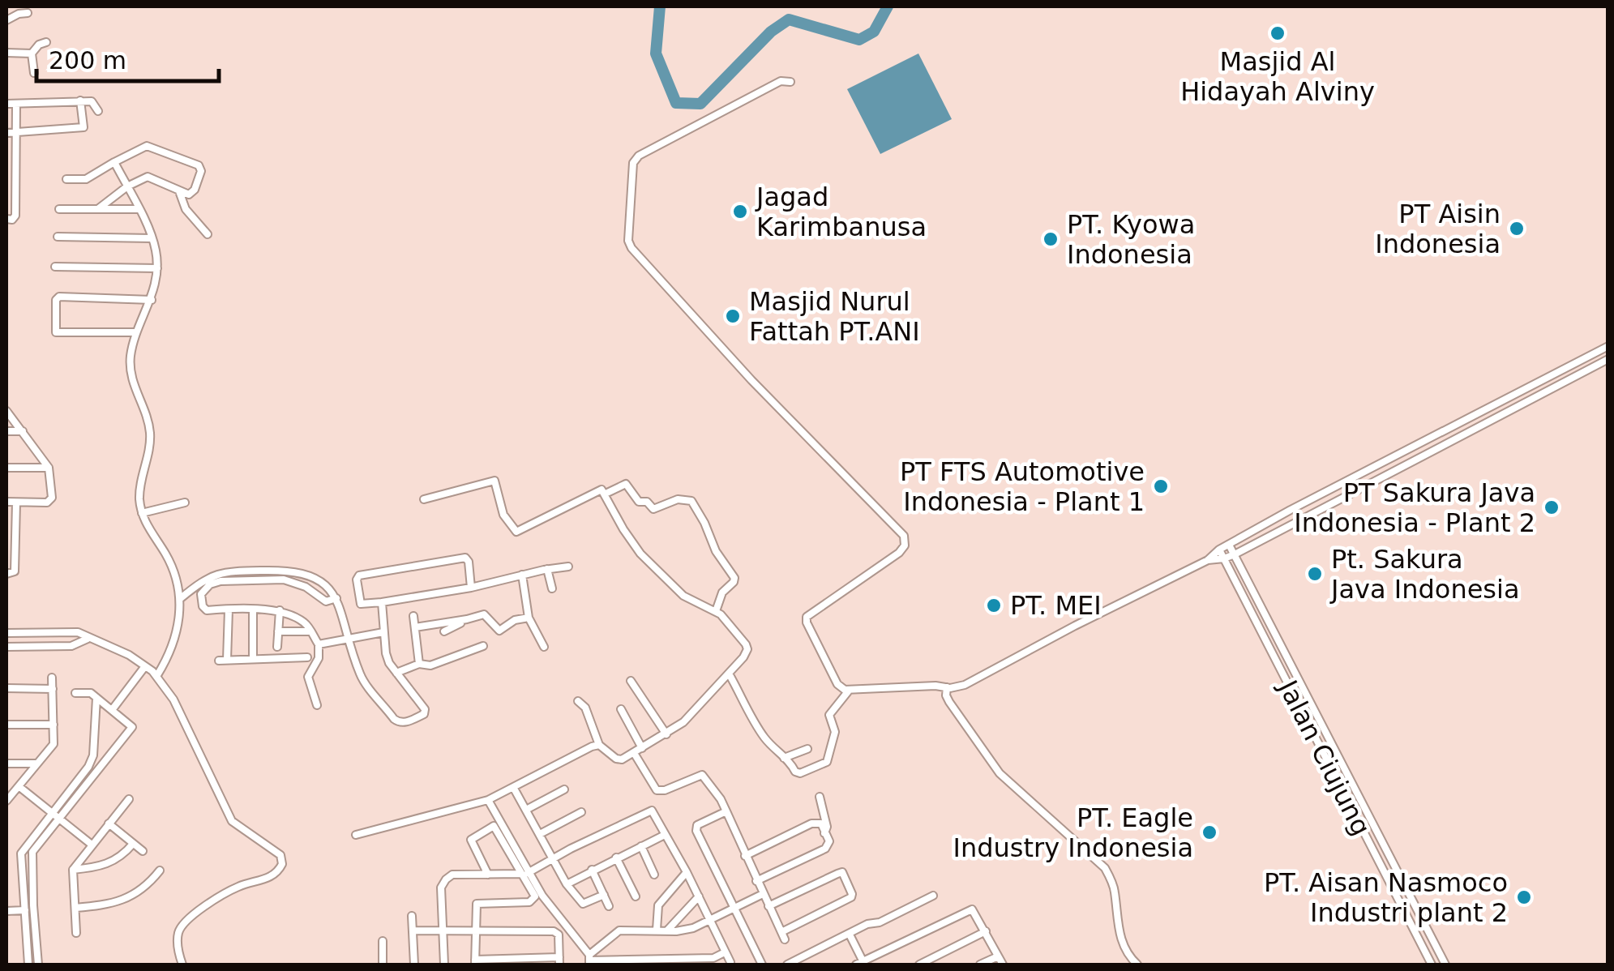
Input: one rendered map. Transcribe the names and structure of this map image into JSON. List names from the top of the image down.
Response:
{
  "streets": {
    "street": ["Jalan Ciujung"]
  },
  "places": [
    "Masjid Al Hidayah Alviny",
    "Jagad Karimbanusa",
    "PT Aisin Indonesia",
    "PT. Kyowa Indonesia",
    "Masjid Nurul Fattah PT.ANI",
    "PT FTS Automotive Indonesia - Plant 1",
    "PT Sakura Java Indonesia - Plant 2",
    "Pt. Sakura Java Indonesia",
    "PT. MEI",
    "PT. Eagle Industry Indonesia",
    "PT. Aisan Nasmoco Industri plant 2"
  ],
  "scale_bar": "200 m"
}
